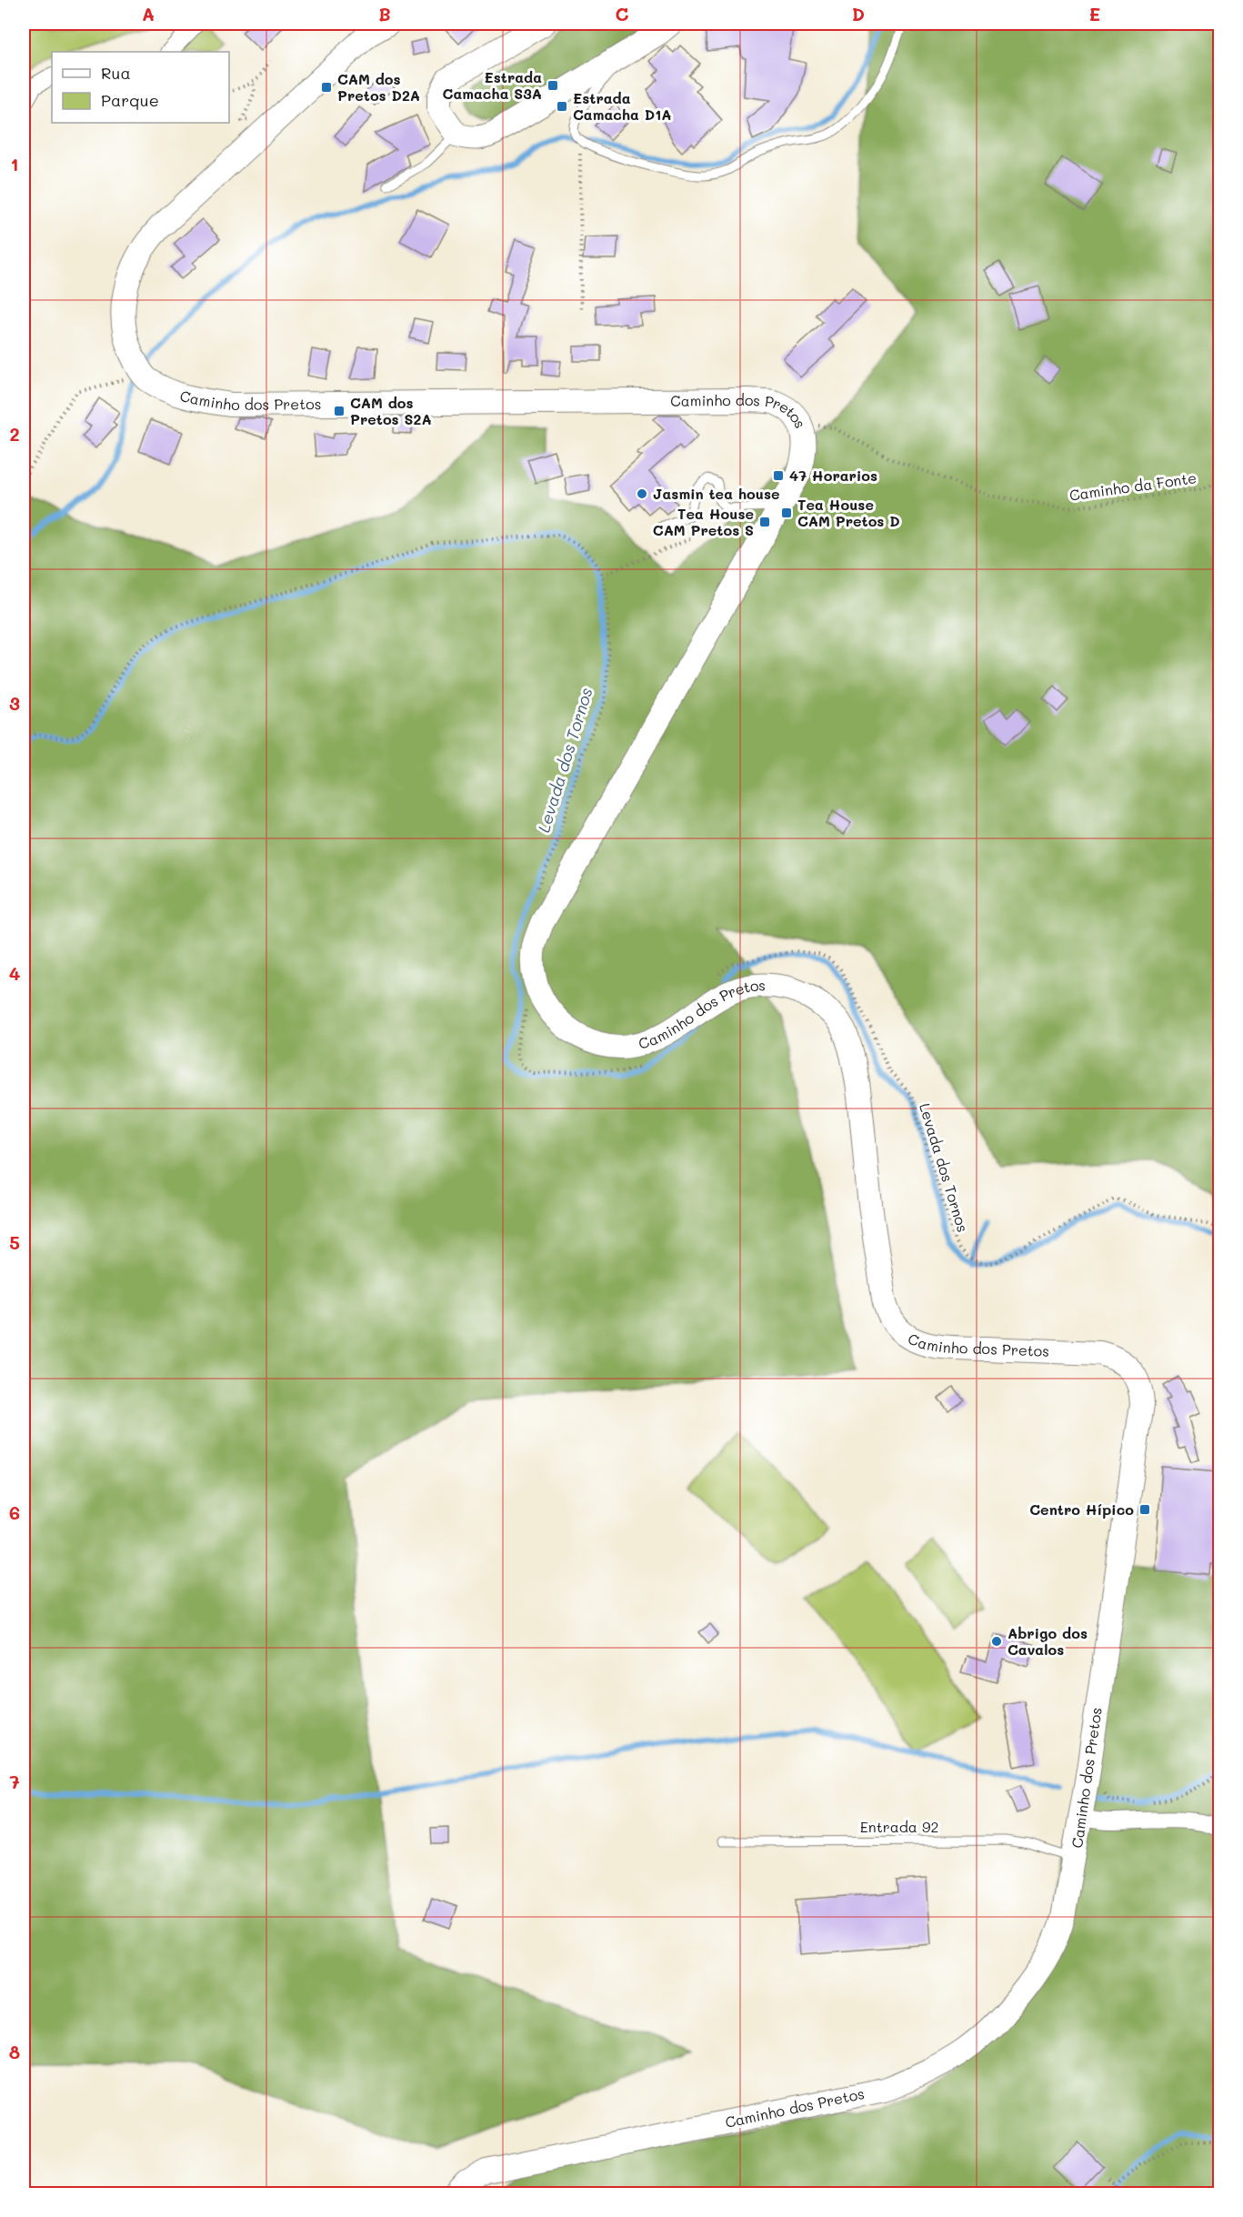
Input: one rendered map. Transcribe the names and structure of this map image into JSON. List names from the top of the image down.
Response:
{
  "streets": {
    "main road": ["Caminho dos Pretos"],
    "lane": ["Entrada 92"],
    "path": ["Caminho da Fonte", "Levada dos Tornos"]
  },
  "crossings": [
    ["Caminho dos Pretos", "Caminho da Fonte"],
    ["Caminho dos Pretos", "Entrada 92"]
  ],
  "water": ["Levada dos Tornos"],
  "places": {
    "transit": [
      "Estrada Camacha S3A",
      "CAM dos Pretos D2A",
      "Estrada Camacha D1A",
      "CAM dos Pretos S2A",
      "47 Horarios",
      "Tea House CAM Pretos D",
      "Tea House CAM Pretos S",
      "Centro Hípico"
    ],
    "other": ["Jasmin tea house", "Abrigo dos Cavalos"]
  },
  "legend": ["Rua", "Parque"],
  "grid": {
    "columns": [
      "A",
      "B",
      "C",
      "D",
      "E"
    ],
    "rows": [
      "1",
      "2",
      "3",
      "4",
      "5",
      "6",
      "7",
      "8"
    ]
  }
}
